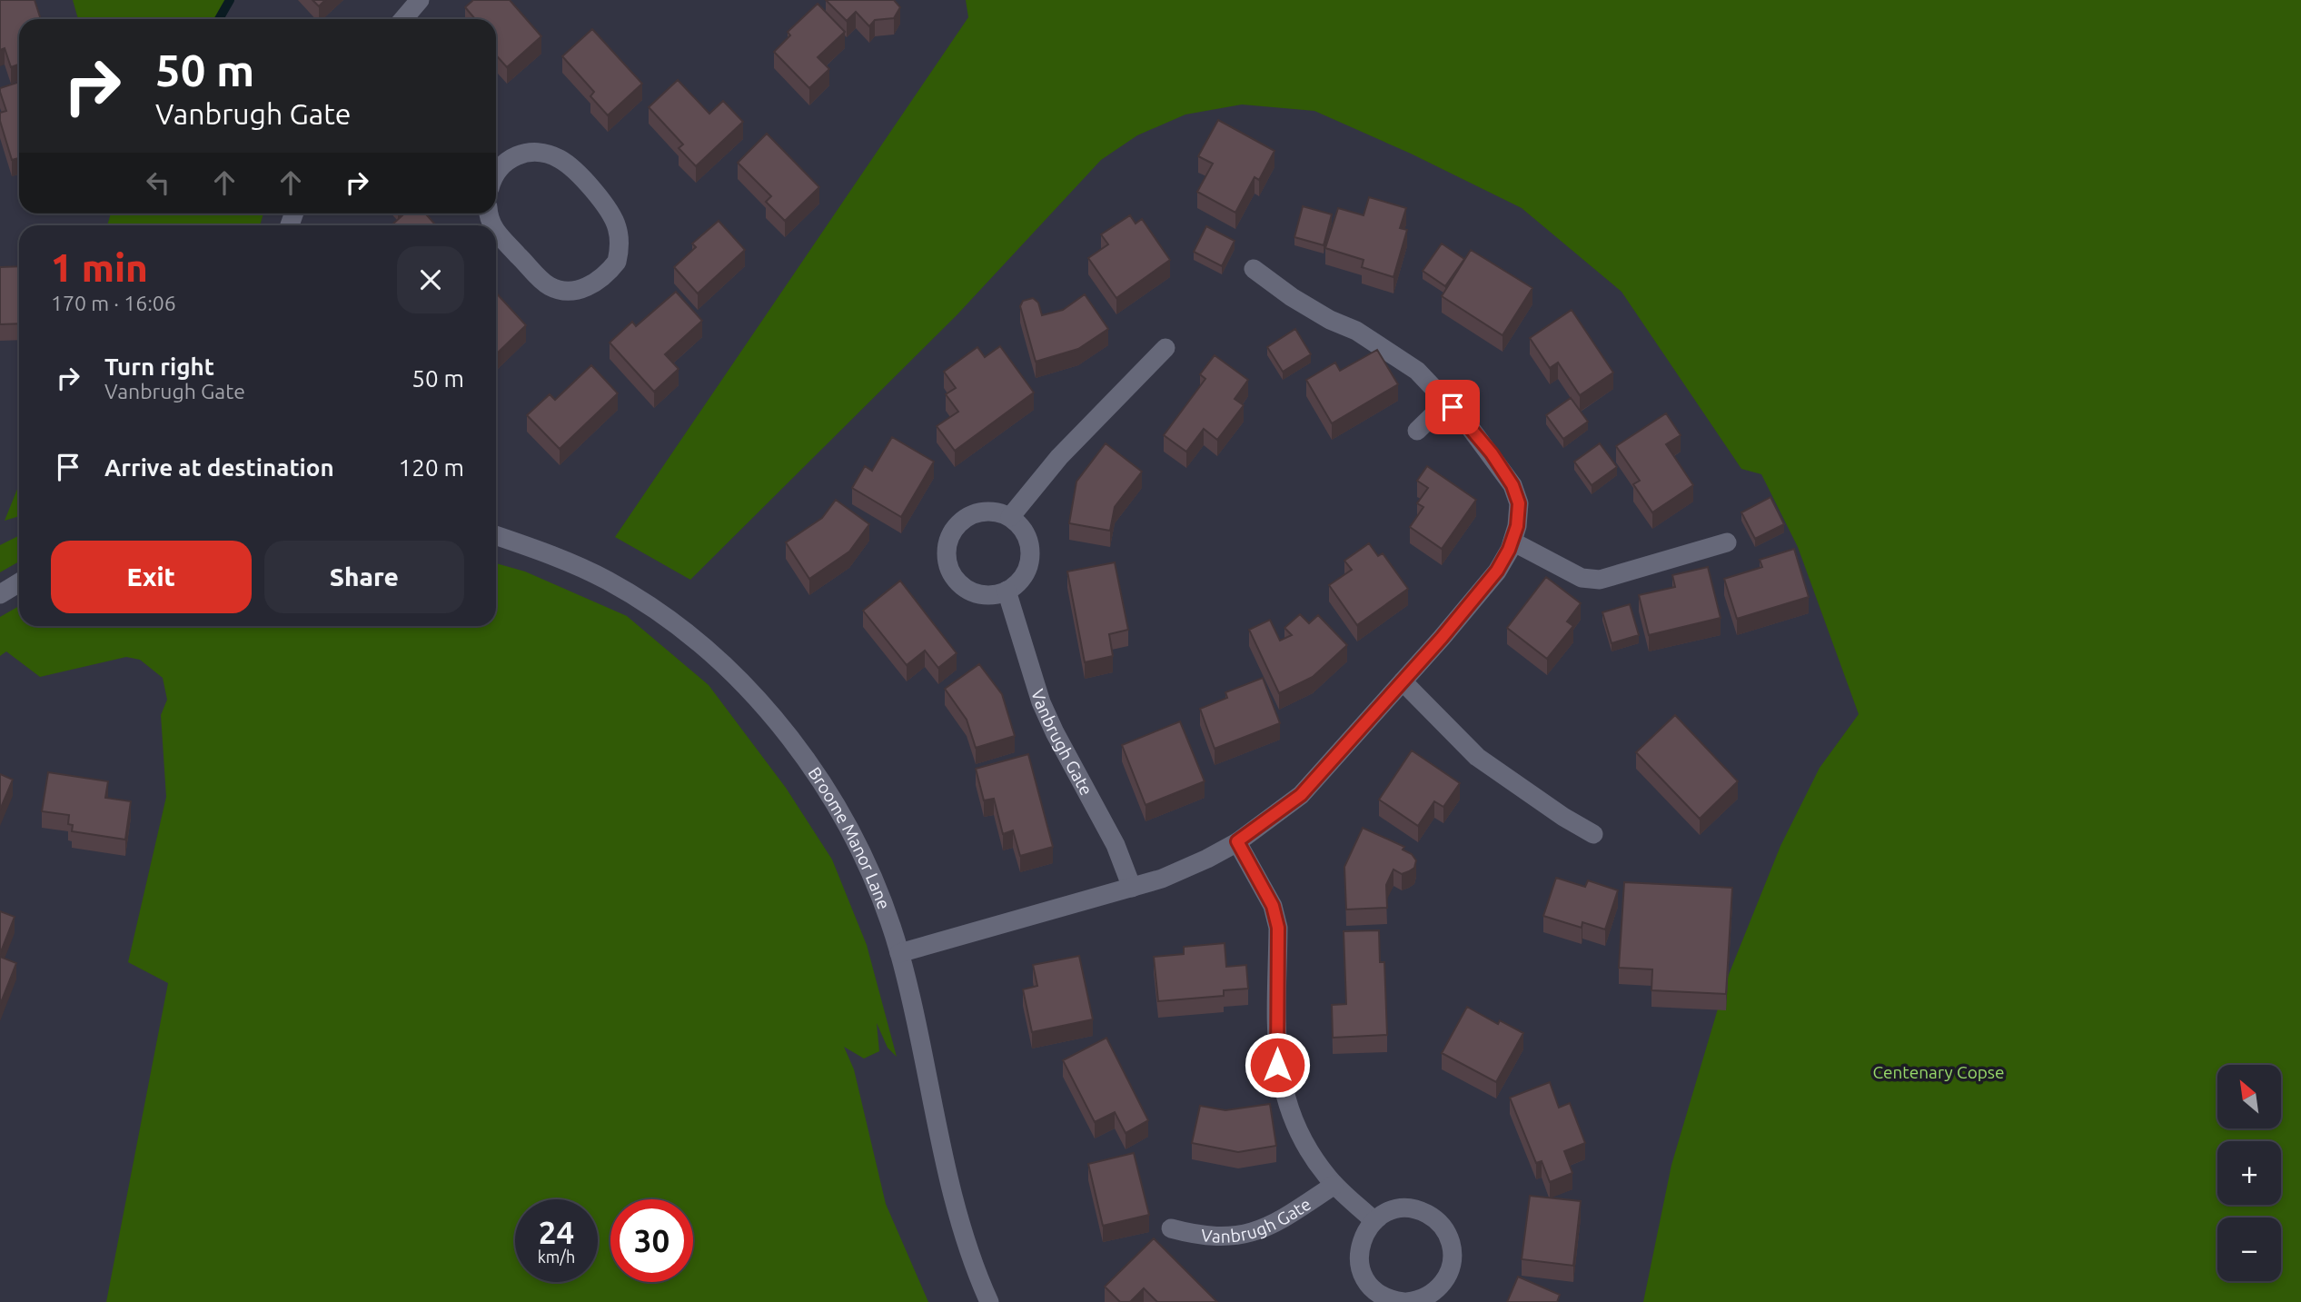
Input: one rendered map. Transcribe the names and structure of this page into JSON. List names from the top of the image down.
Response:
{
  "streets": {
    "street": ["Vanbrugh Gate", "Broome Manor Lane"]
  },
  "parks": ["Centenary Copse"],
  "north": "top left",
  "page": {
    "turn": ["50 m", "Vanbrugh Gate"],
    "heading": ["1 min", "170 m · 16:06"],
    "list": [
      {
        "name": "Turn right",
        "note": "Vanbrugh Gate",
        "value": "50 m"
      },
      {
        "name": "Arrive at destination",
        "value": "120 m"
      }
    ],
    "buttons": ["Exit", "Share"],
    "map_buttons": ["+", "−"],
    "speed": "24 km/h",
    "limit": "30"
  }
}
